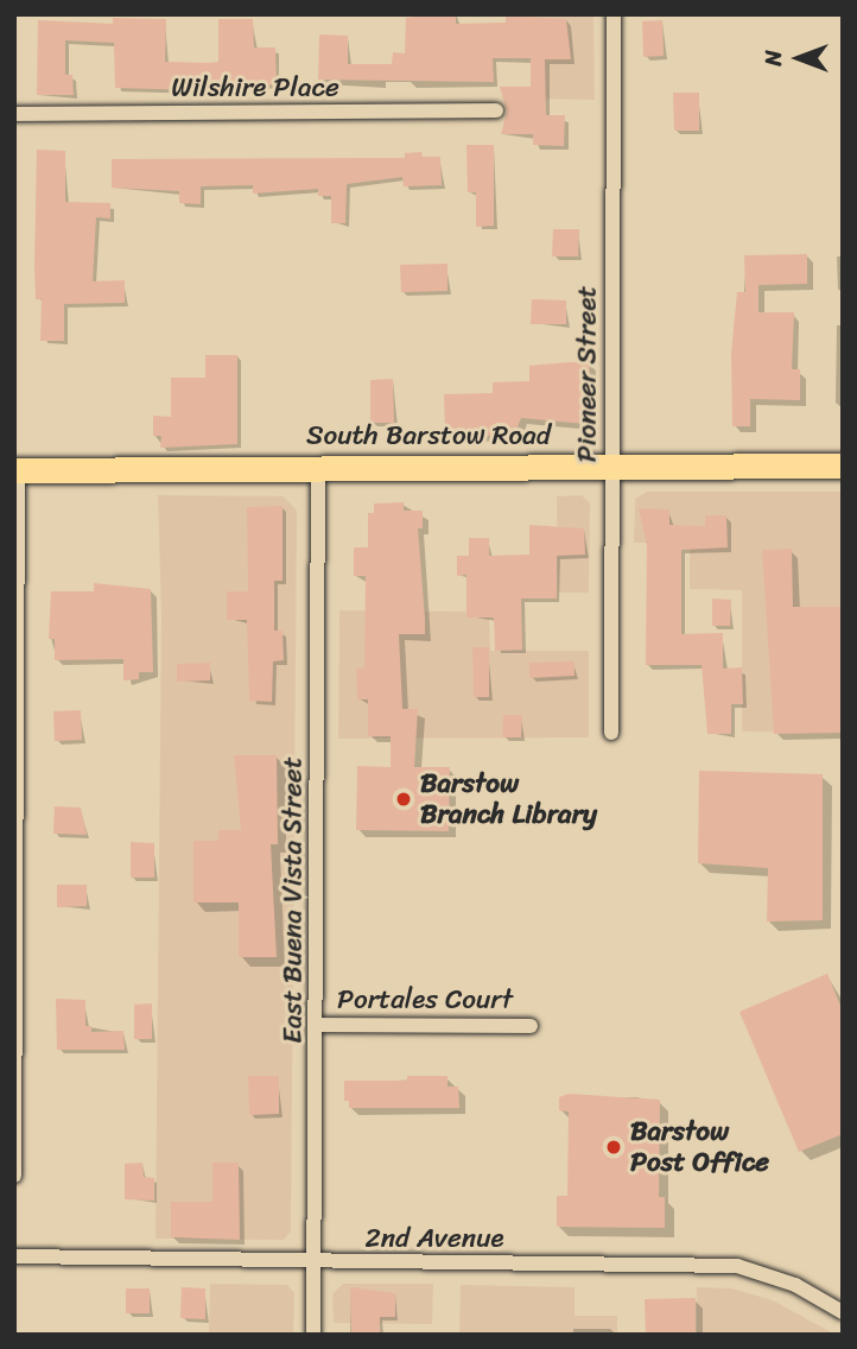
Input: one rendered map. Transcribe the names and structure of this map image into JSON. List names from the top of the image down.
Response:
{
  "streets": {
    "main road": ["South Barstow Road"],
    "street": [
      "Wilshire Place",
      "Pioneer Street",
      "East Buena Vista Street",
      "Portales Court",
      "2nd Avenue"
    ]
  },
  "crossings": [
    ["Pioneer Street", "South Barstow Road"],
    ["South Barstow Road", "East Buena Vista Street"],
    ["East Buena Vista Street", "Portales Court"],
    ["East Buena Vista Street", "2nd Avenue"]
  ],
  "places": ["Barstow Branch Library", "Barstow Post Office"],
  "north": "left"
}
